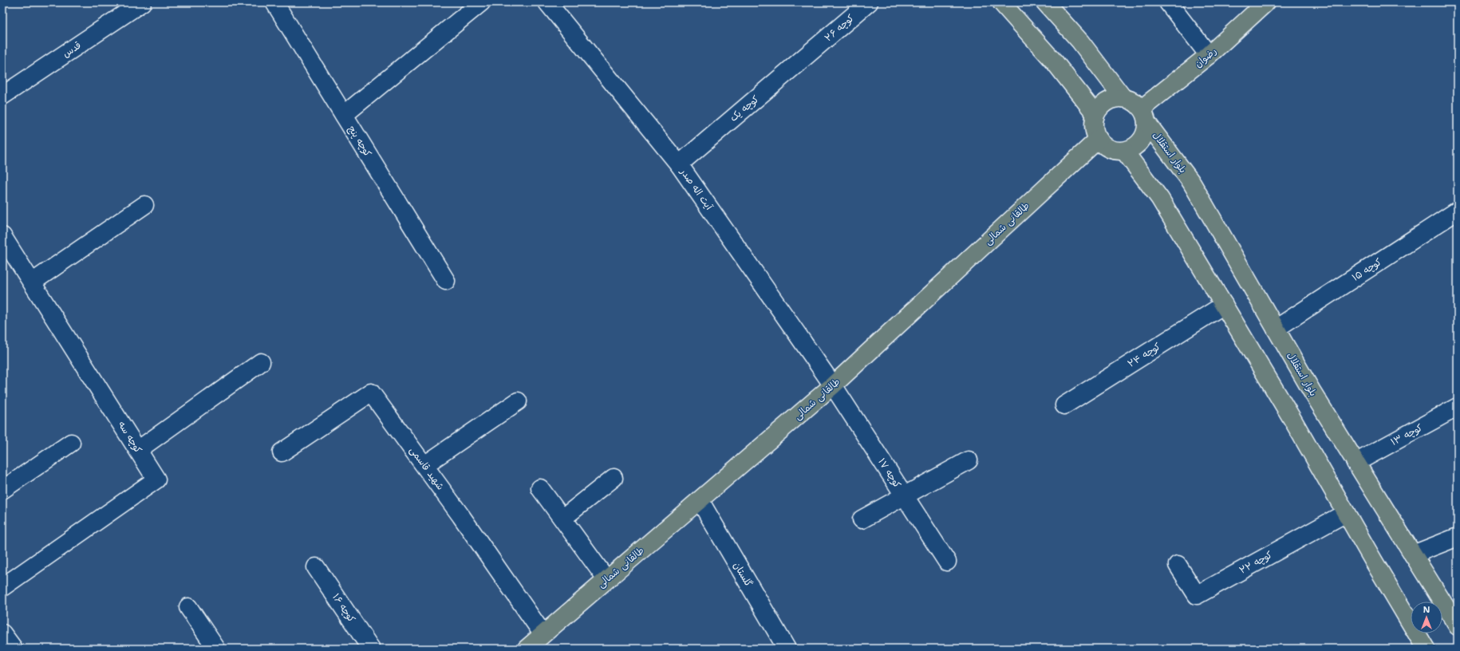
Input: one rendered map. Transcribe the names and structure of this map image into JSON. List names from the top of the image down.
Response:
{
  "streets": {
    "main road": ["رضوان", "بلوار استقلال", "طالقانی شمالی"],
    "street": [
      "کوچه ۲۶",
      "قدس",
      "کوچه یک",
      "کوچه پنج",
      "آیت اله صدر",
      "کوچه ۱۵",
      "کوچه ۲۴",
      "کوچه ۱۳",
      "کوچه سه",
      "شهید قاسمی",
      "کوچه ۱۷",
      "کوچه ۲۲",
      "گلستان",
      "کوچه ۱۶"
    ]
  },
  "crossings": [
    ["کوچه ۲۶", "کوچه یک"],
    ["رضوان", "بلوار استقلال"],
    ["رضوان", "طالقانی شمالی"],
    ["کوچه یک", "آیت اله صدر"],
    ["بلوار استقلال", "طالقانی شمالی"],
    ["بلوار استقلال", "کوچه ۱۵"],
    ["بلوار استقلال", "کوچه ۱۳"],
    ["آیت اله صدر", "طالقانی شمالی"],
    ["آیت اله صدر", "کوچه ۱۷"],
    ["طالقانی شمالی", "شهید قاسمی"],
    ["طالقانی شمالی", "کوچه ۱۷"],
    ["طالقانی شمالی", "گلستان"]
  ],
  "north": "top"
}
